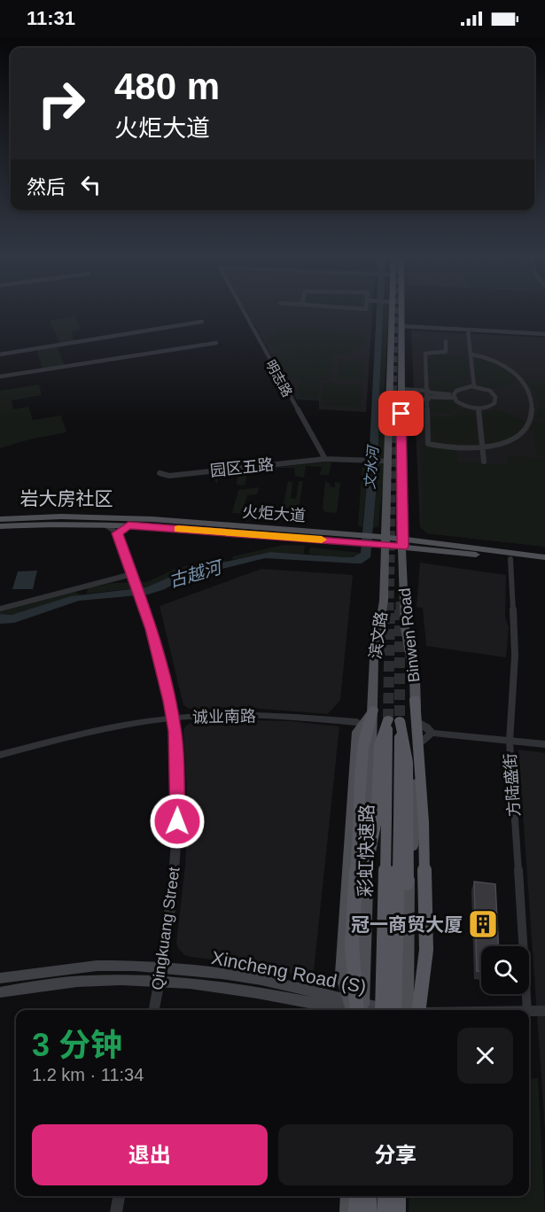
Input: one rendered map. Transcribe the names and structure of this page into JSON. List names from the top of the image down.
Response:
{
  "streets": {
    "highway": ["彩虹快速路"],
    "main road": [
      "火炬大道",
      "滨文路",
      "Binwen Road",
      "Xincheng Road (S)"
    ],
    "street": [
      "明志路",
      "园区五路",
      "诚业南路",
      "方陆盛街",
      "Qingkuang Street"
    ]
  },
  "crossings": [
    ["明志路", "园区五路"],
    ["园区五路", "滨文路"],
    ["园区五路", "Binwen Road"],
    ["火炬大道", "滨文路"],
    ["火炬大道", "Binwen Road"],
    ["火炬大道", "方陆盛街"],
    ["滨文路", "彩虹快速路"],
    ["滨文路", "Xincheng Road (S)"],
    ["Binwen Road", "彩虹快速路"],
    ["诚业南路", "Qingkuang Street"],
    ["Qingkuang Street", "Xincheng Road (S)"]
  ],
  "districts": ["岩大房社区"],
  "water": ["文水河", "古越河"],
  "places": {
    "building": ["冠一商贸大厦"]
  },
  "page": {
    "status": "11:31",
    "turn": ["480 m", "火炬大道"],
    "then": "然后",
    "heading": ["3 分钟", "1.2 km · 11:34"],
    "buttons": ["退出", "分享"]
  }
}
